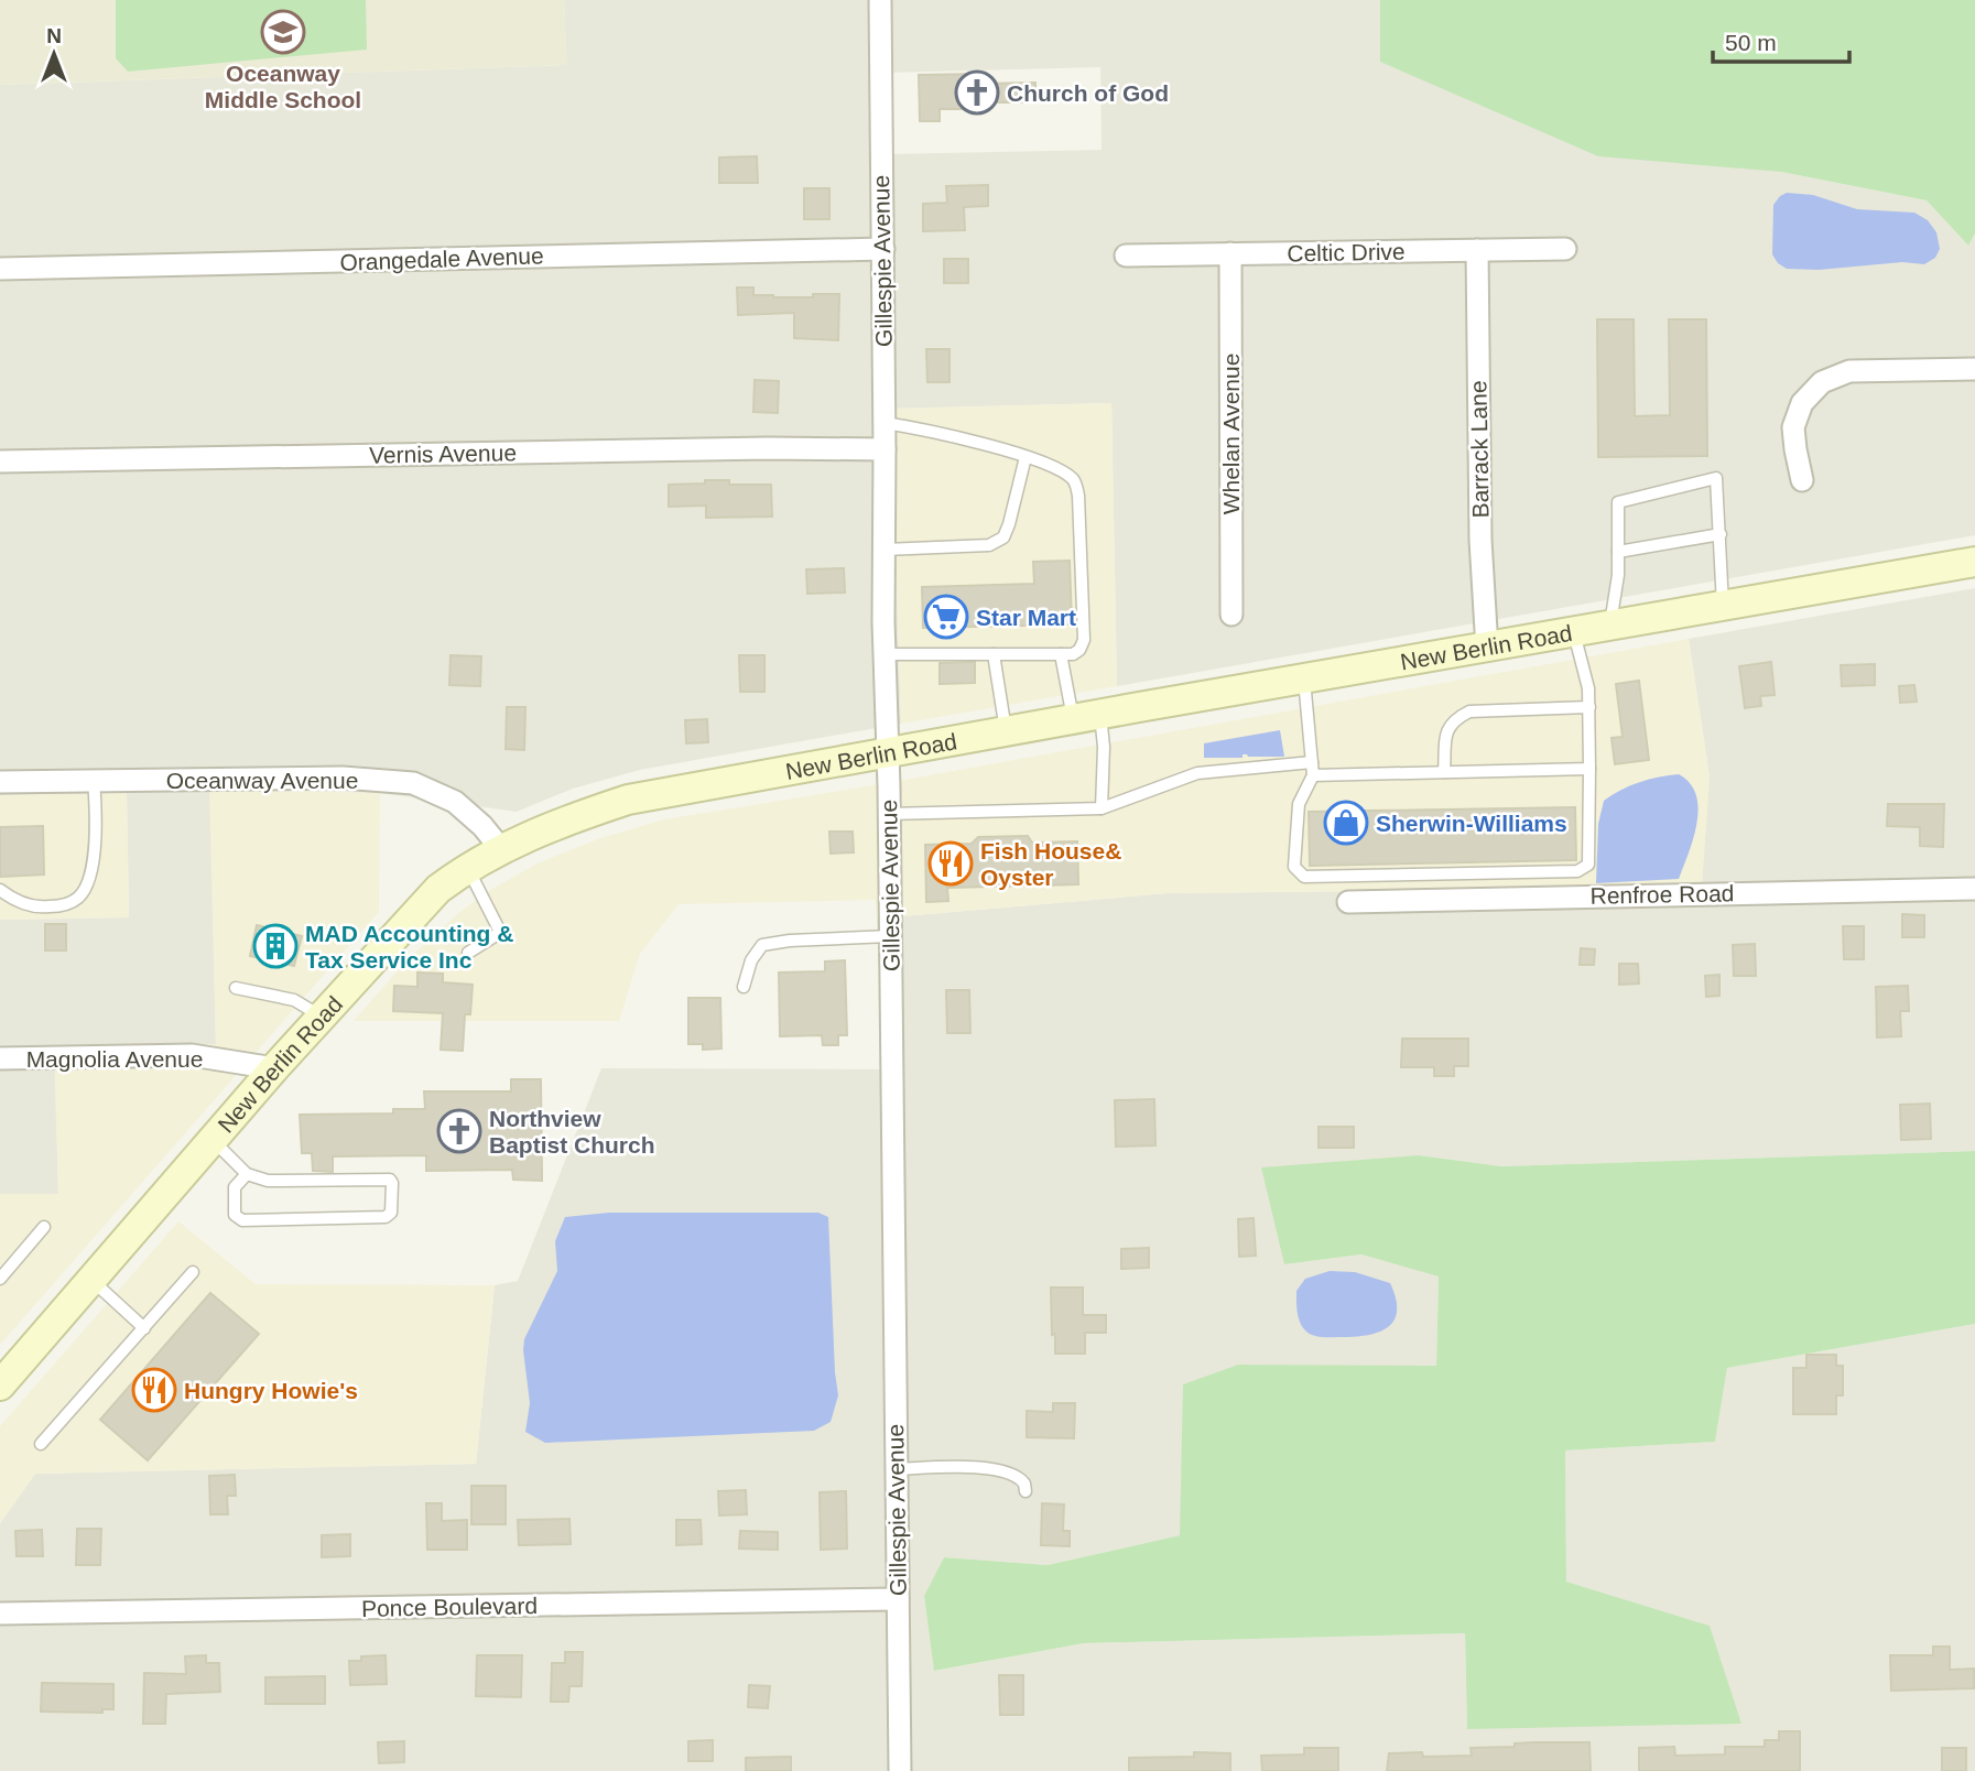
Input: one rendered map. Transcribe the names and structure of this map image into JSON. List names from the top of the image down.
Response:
{
  "streets": {
    "street": [
      "Celtic Drive",
      "Orangedale Avenue",
      "Gillespie Avenue",
      "Whelan Avenue",
      "Barrack Lane",
      "Vernis Avenue",
      "New Berlin Road",
      "Oceanway Avenue",
      "Renfroe Road",
      "Magnolia Avenue",
      "Ponce Boulevard"
    ]
  },
  "crossings": [
    ["Celtic Drive", "Whelan Avenue"],
    ["Celtic Drive", "Barrack Lane"],
    ["Orangedale Avenue", "Gillespie Avenue"],
    ["Gillespie Avenue", "Vernis Avenue"],
    ["Gillespie Avenue", "New Berlin Road"],
    ["Gillespie Avenue", "Ponce Boulevard"],
    ["Barrack Lane", "New Berlin Road"],
    ["New Berlin Road", "Oceanway Avenue"],
    ["New Berlin Road", "Magnolia Avenue"]
  ],
  "places": {
    "school or university": ["Oceanway Middle School"],
    "church": ["Church of God", "Northview Baptist Church"],
    "supermarket": ["Star Mart"],
    "shop": ["Sherwin-Williams"],
    "restaurant": ["Fish House& Oyster", "Hungry Howie's"],
    "building": ["MAD Accounting & Tax Service Inc"]
  },
  "scale_bar": "50 m",
  "north": "top"
}
